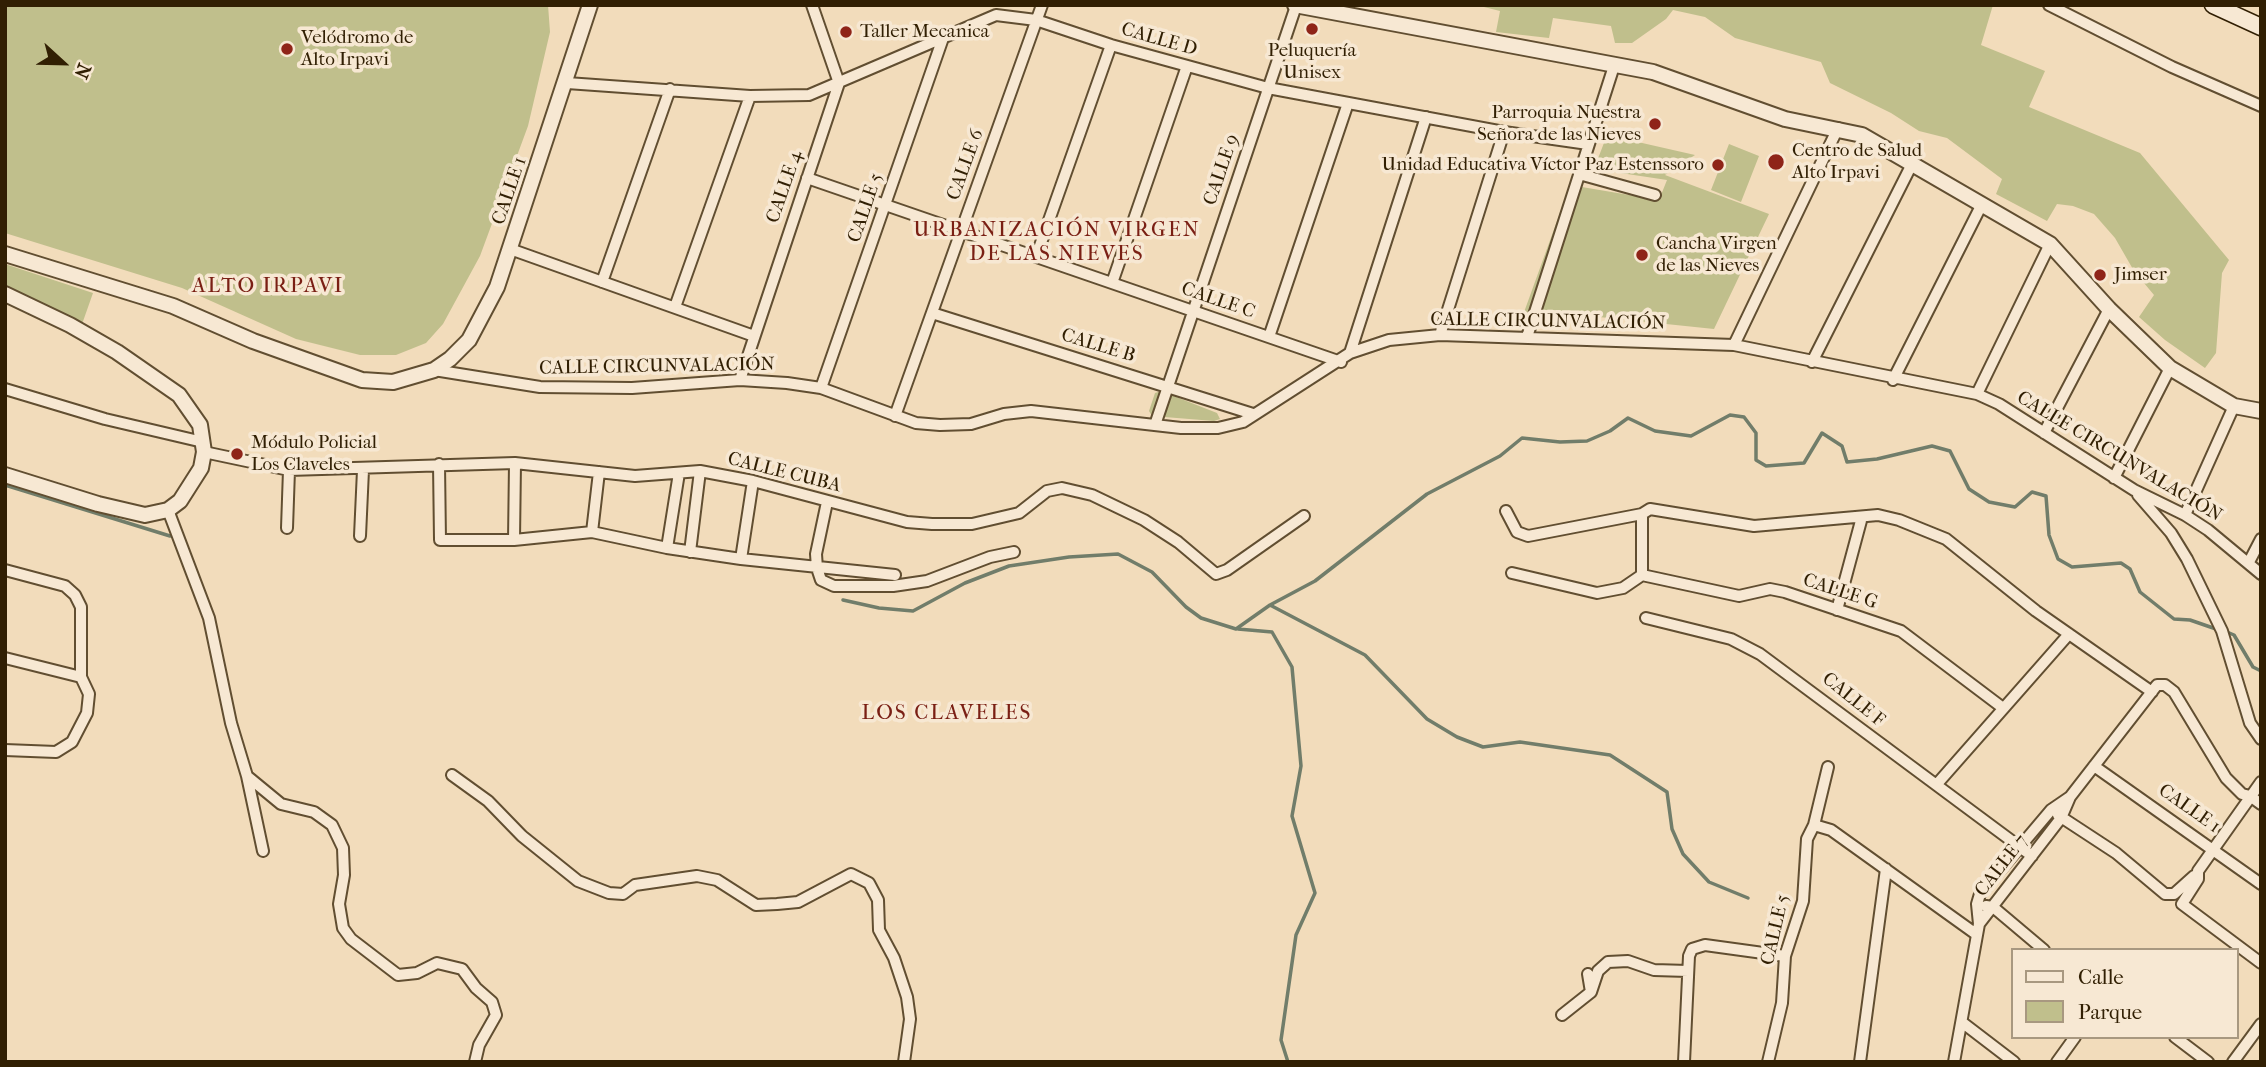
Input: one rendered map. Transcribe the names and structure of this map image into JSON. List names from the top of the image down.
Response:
{
  "streets": {
    "street": [
      "CALLE D",
      "CALLE 6",
      "CALLE 9",
      "CALLE 4",
      "CALLE 1",
      "CALLE 5",
      "CALLE C",
      "CALLE CIRCUNVALACIÓN",
      "CALLE B",
      "CALLE CUBA",
      "CALLE G",
      "CALLE F",
      "CALLE 7"
    ]
  },
  "crossings": [
    ["CALLE D", "CALLE 6"],
    ["CALLE D", "CALLE 9"],
    ["CALLE D", "CALLE 4"],
    ["CALLE D", "CALLE 1"],
    ["CALLE D", "CALLE 5"],
    ["CALLE 6", "CALLE C"],
    ["CALLE 6", "CALLE CIRCUNVALACIÓN"],
    ["CALLE 6", "CALLE B"],
    ["CALLE 9", "CALLE C"],
    ["CALLE 9", "CALLE CIRCUNVALACIÓN"],
    ["CALLE 9", "CALLE B"],
    ["CALLE 4", "CALLE C"],
    ["CALLE 4", "CALLE CIRCUNVALACIÓN"],
    ["CALLE 1", "CALLE CIRCUNVALACIÓN"],
    ["CALLE 1", "CALLE 7"],
    ["CALLE 5", "CALLE C"],
    ["CALLE 5", "CALLE CIRCUNVALACIÓN"],
    ["CALLE C", "CALLE CIRCUNVALACIÓN"],
    ["CALLE CIRCUNVALACIÓN", "CALLE B"],
    ["CALLE F", "CALLE 7"]
  ],
  "districts": ["URBANIZACIÓN VIRGEN DE LAS NIEVES", "ALTO IRPAVI", "LOS CLAVELES"],
  "places": [
    "Peluquería Unisex",
    "Taller Mecanica",
    "Velódromo de Alto Irpavi",
    "Parroquia Nuestra Señora de las Nieves",
    "Centro de Salud Alto Irpavi",
    "Unidad Educativa Víctor Paz Estenssoro",
    "Cancha Virgen de las Nieves",
    "Jimser",
    "Módulo Policial Los Claveles"
  ],
  "legend": ["Calle", "Parque"],
  "north": "right"
}
